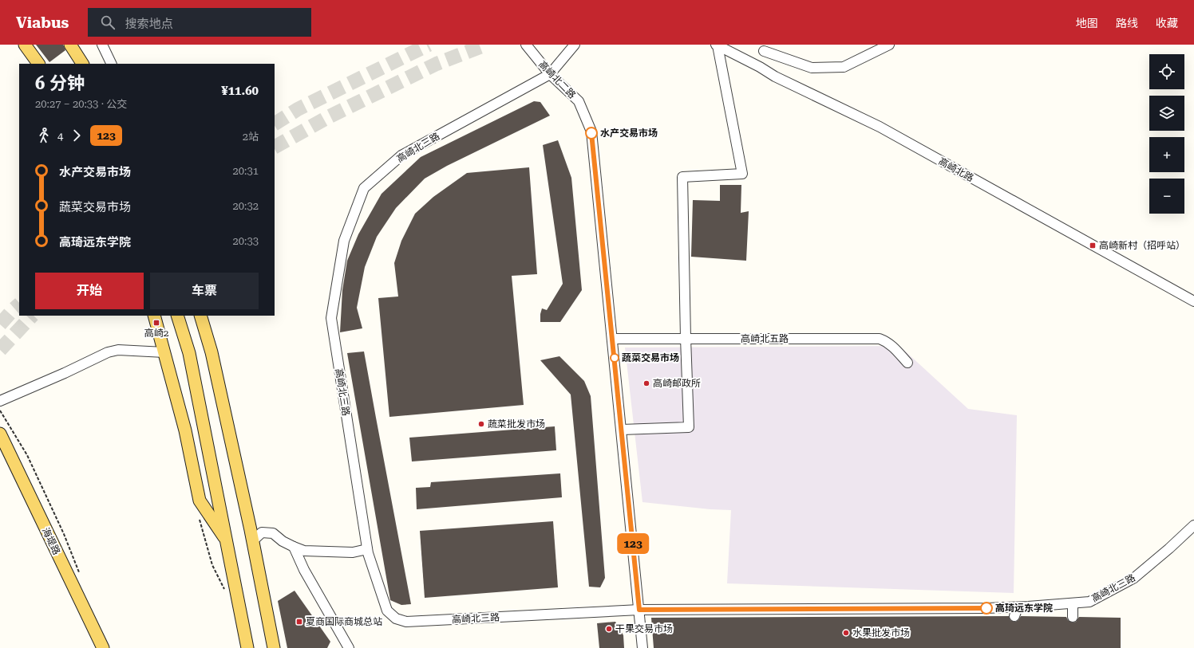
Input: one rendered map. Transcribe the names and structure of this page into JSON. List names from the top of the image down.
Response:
{
  "streets": {
    "main road": ["海堤路"],
    "street": [
      "高崎北二路",
      "高崎北三路",
      "高崎北路",
      "高崎北五路"
    ]
  },
  "crossings": [
    ["高崎北二路", "高崎北三路"],
    ["高崎北二路", "高崎北五路"]
  ],
  "places": {
    "other": [
      "水产交易市场",
      "蔬菜交易市场",
      "高崎邮政所",
      "蔬菜批发市场",
      "高琦远东学院",
      "干果交易市场",
      "水果批发市场"
    ],
    "transit": ["高崎新村（招呼站）", "高崎2", "夏商国际商城总站"]
  },
  "lines": ["bus line 123"],
  "page": {
    "header": "Viabus",
    "search": "搜索地点",
    "nav": ["地图", "路线", "收藏"],
    "on_map": "123",
    "map_buttons": ["+", "−"],
    "heading": ["6 分钟", "20:27 – 20:33 · 公交", "¥11.60"],
    "legs": ["4", "123", "2站"],
    "list": [
      {
        "name": "水产交易市场",
        "value": "20:31"
      },
      {
        "name": "蔬菜交易市场",
        "value": "20:32"
      },
      {
        "name": "高琦远东学院",
        "value": "20:33"
      }
    ],
    "buttons": ["开始", "车票"]
  }
}
